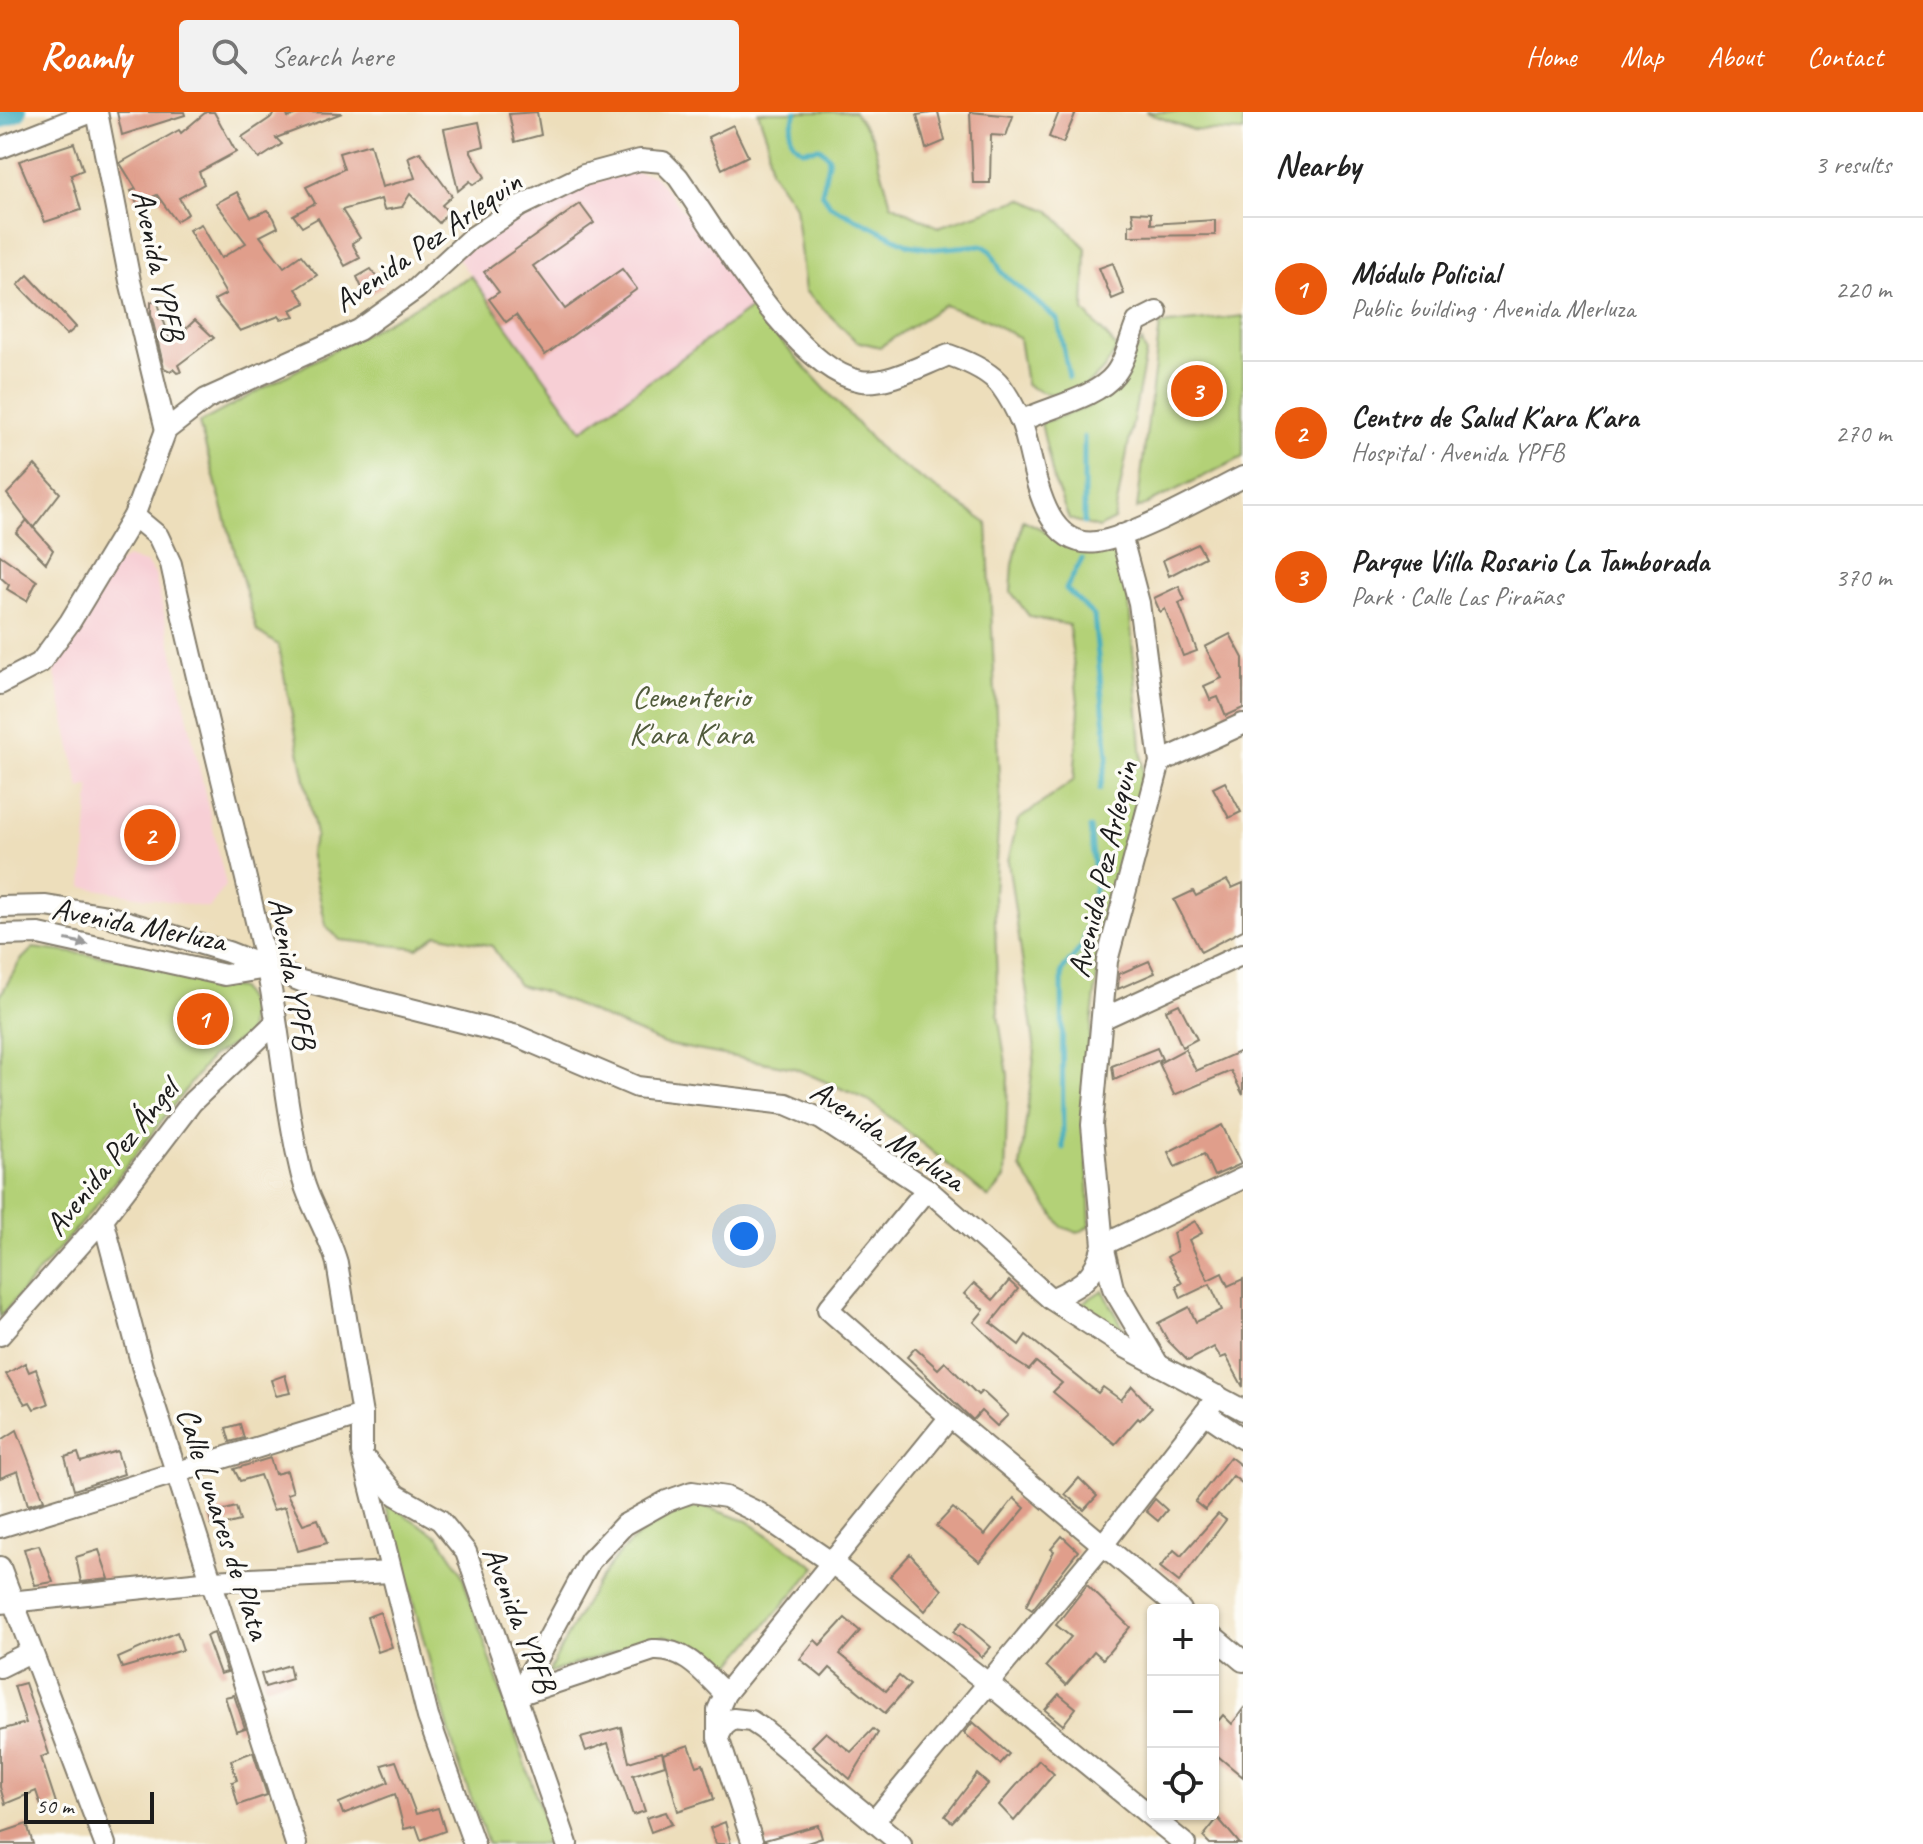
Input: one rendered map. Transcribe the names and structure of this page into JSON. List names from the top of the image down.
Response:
{
  "streets": {
    "street": [
      "Avenida Pez Arlequin",
      "Avenida YPFB",
      "Avenida Merluza",
      "Avenida Pez Ángel",
      "Calle Lunares de Plata"
    ]
  },
  "crossings": [
    ["Avenida Pez Arlequin", "Avenida YPFB"],
    ["Avenida Pez Arlequin", "Avenida Merluza"],
    ["Avenida YPFB", "Avenida Merluza"],
    ["Avenida YPFB", "Avenida Pez Ángel"],
    ["Avenida Pez Ángel", "Calle Lunares de Plata"]
  ],
  "parks": ["Cementerio K'ara K'ara"],
  "scale_bar": "50 m",
  "page": {
    "header": "Roamly",
    "search": "Search here",
    "nav": [
      "Home",
      "Map",
      "About",
      "Contact"
    ],
    "heading": ["Nearby", "3 results"],
    "list": [
      {
        "mark": "1",
        "name": "Módulo Policial",
        "note": "Public building · Avenida Merluza",
        "value": "220 m"
      },
      {
        "mark": "2",
        "name": "Centro de Salud K'ara K'ara",
        "note": "Hospital · Avenida YPFB",
        "value": "270 m"
      },
      {
        "mark": "3",
        "name": "Parque Villa Rosario La Tamborada",
        "note": "Park · Calle Las Pirañas",
        "value": "370 m"
      }
    ],
    "pins": ["3", "2", "1"],
    "map_buttons": ["+", "−"],
    "scale": "50 m"
  }
}
